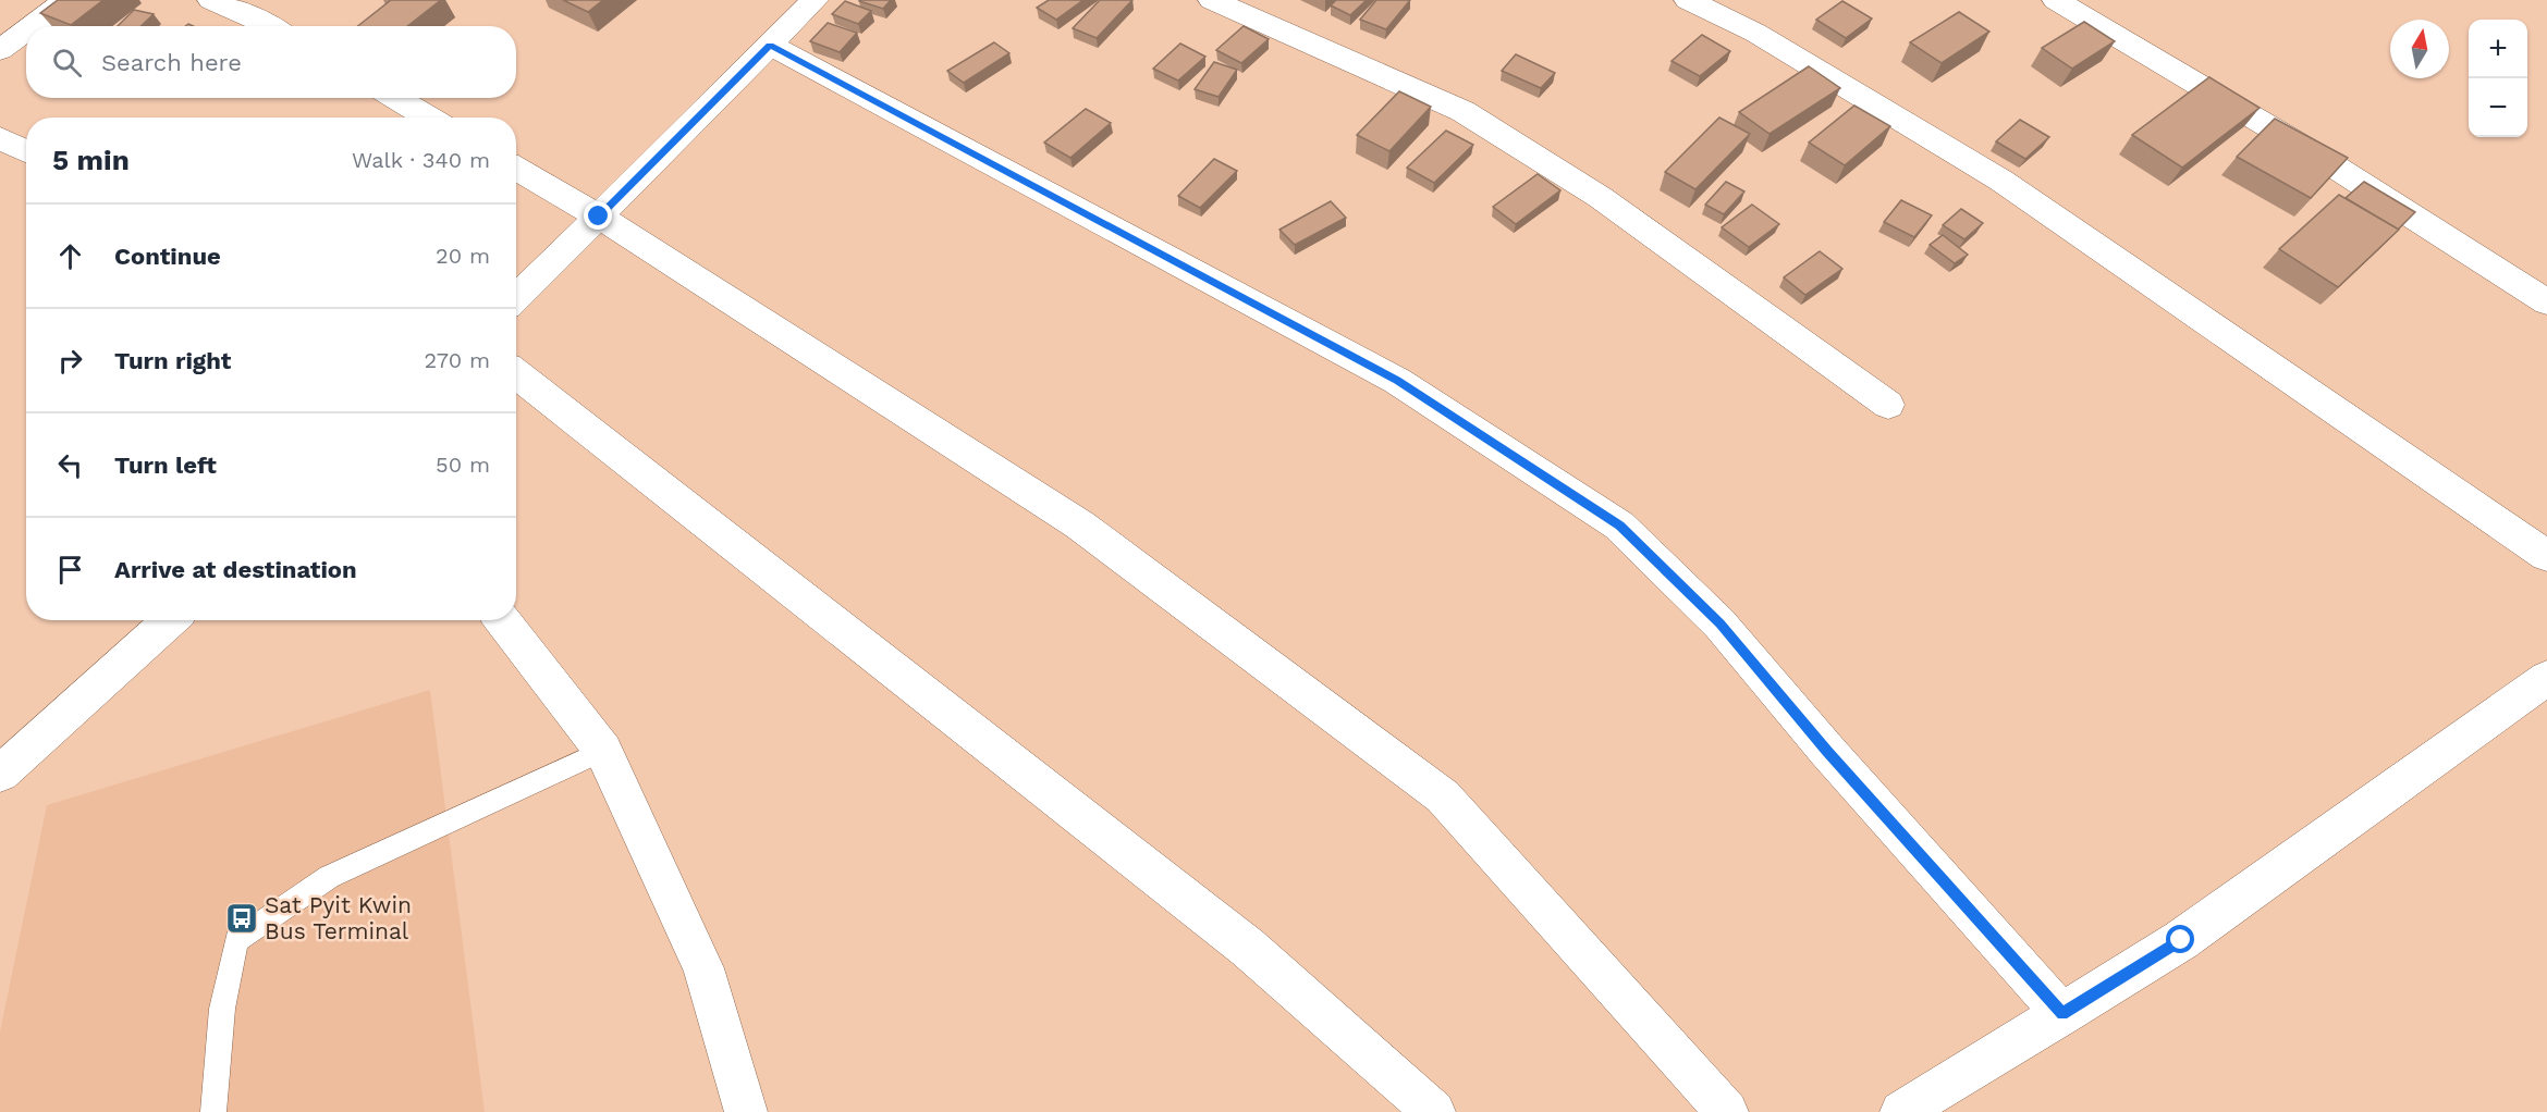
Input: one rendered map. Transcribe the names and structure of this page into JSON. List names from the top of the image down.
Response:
{
  "places": {
    "bus stop": ["Sat Pyit Kwin Bus Terminal"]
  },
  "north": "top",
  "page": {
    "map_buttons": ["+", "−"],
    "search": "Search here",
    "heading": ["5 min", "Walk · 340 m"],
    "list": [
      ["Continue", "20 m"],
      ["Turn right", "270 m"],
      ["Turn left", "50 m"],
      "Arrive at destination"
    ]
  }
}
